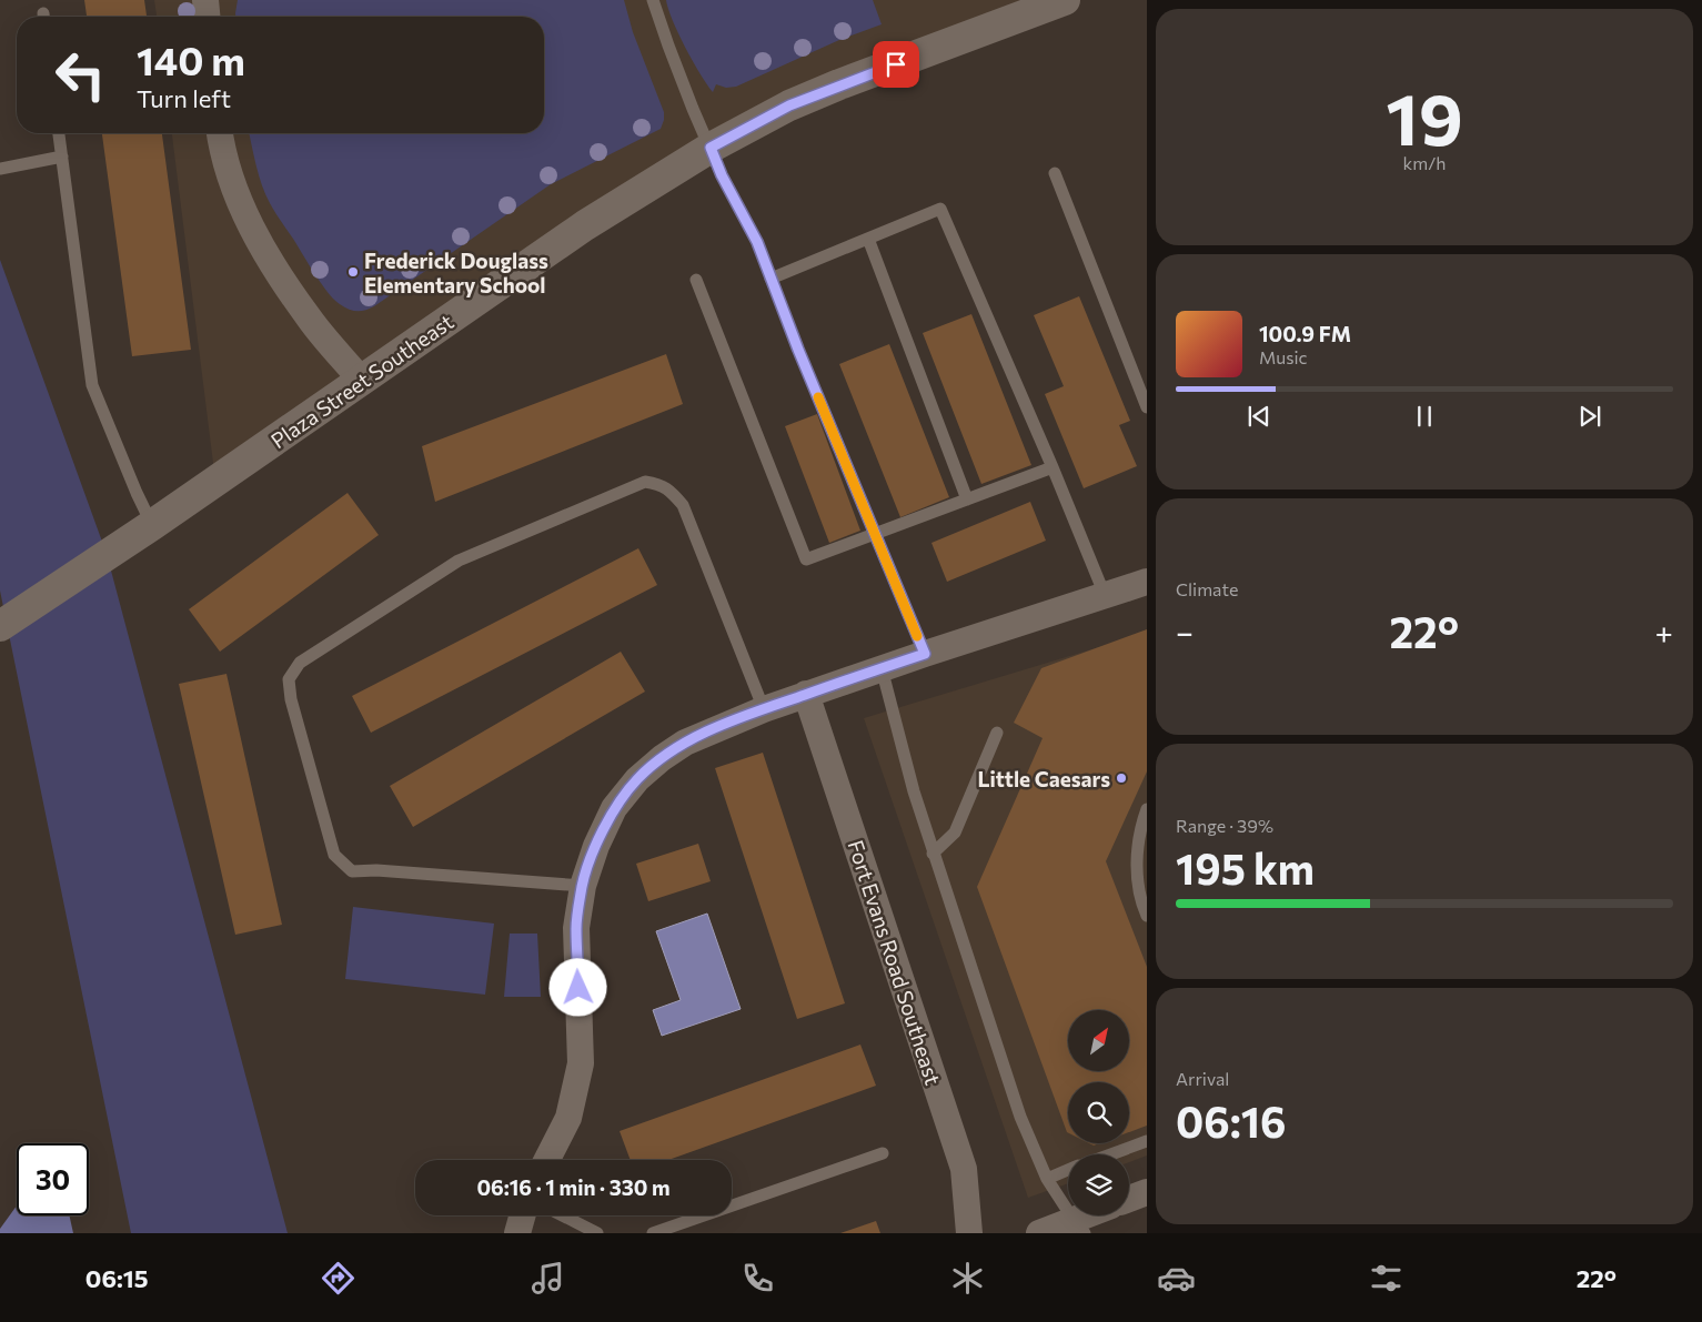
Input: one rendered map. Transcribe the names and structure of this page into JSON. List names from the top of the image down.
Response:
{
  "streets": {
    "main road": ["Plaza Street Southeast"],
    "street": ["Fort Evans Road Southeast"]
  },
  "places": ["Frederick Douglass Elementary School", "Little Caesars"],
  "north": "top right",
  "page": {
    "tile": [
      ["19", "km/h"],
      "Climate",
      ["Range · 39%", "195 km"],
      ["Arrival", "06:16"]
    ],
    "turn": ["140 m", "Turn left"],
    "song": ["100.9 FM", "Music"],
    "heat": ["−", "22°", "+"],
    "limit": "30",
    "trip": "06:16 · 1 min · 330 m",
    "tabs": ["06:15", "22°"]
  }
}
